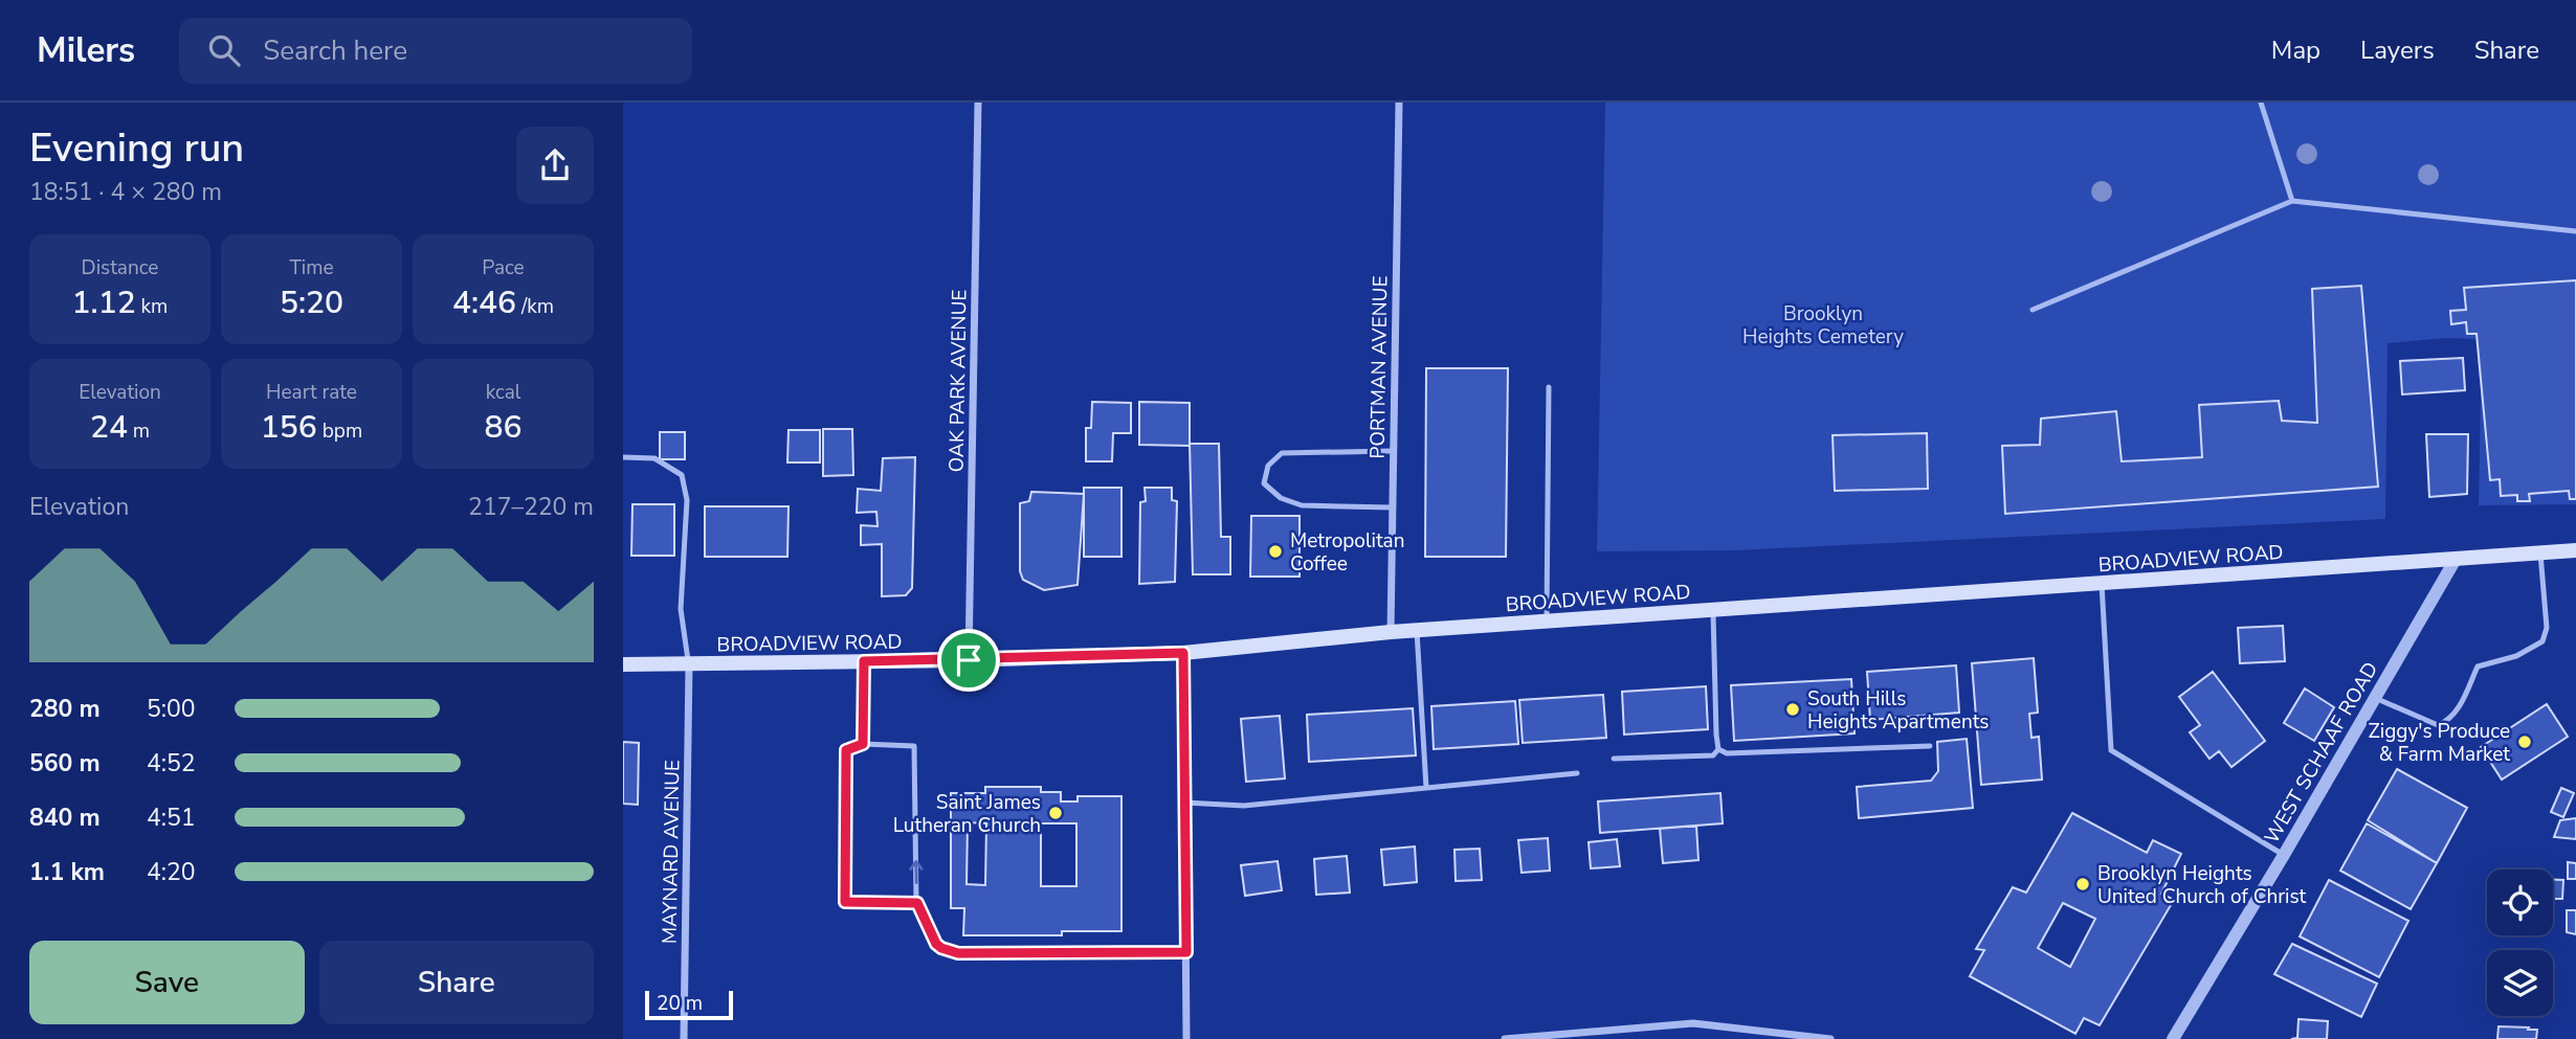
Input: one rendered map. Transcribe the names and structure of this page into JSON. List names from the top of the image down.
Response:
{
  "streets": {
    "main road": ["BROADVIEW ROAD"],
    "street": [
      "PORTMAN AVENUE",
      "OAK PARK AVENUE",
      "WEST SCHAAF ROAD",
      "MAYNARD AVENUE"
    ]
  },
  "crossings": [
    ["PORTMAN AVENUE", "BROADVIEW ROAD"],
    ["OAK PARK AVENUE", "BROADVIEW ROAD"],
    ["BROADVIEW ROAD", "WEST SCHAAF ROAD"],
    ["BROADVIEW ROAD", "MAYNARD AVENUE"]
  ],
  "parks": ["Brooklyn Heights Cemetery"],
  "places": [
    "Metropolitan Coffee",
    "South Hills Heights Apartments",
    "Ziggy's Produce & Farm Market",
    "Saint James Lutheran Church",
    "Brooklyn Heights United Church of Christ"
  ],
  "scale_bar": "20 m",
  "page": {
    "header": "Milers",
    "search": "Search here",
    "nav": ["Map", "Layers", "Share"],
    "heading": ["Evening run", "18:51 · 4 × 280 m"],
    "stats": [
      ["Distance", "1.12 km"],
      ["Time", "5:20"],
      ["Pace", "4:46 /km"],
      ["Elevation", "24 m"],
      ["Heart rate", "156 bpm"],
      ["kcal", "86"]
    ],
    "chart": ["Elevation", "217–220 m"],
    "list": [
      {
        "name": "280 m",
        "note": "5:00"
      },
      {
        "name": "560 m",
        "note": "4:52"
      },
      {
        "name": "840 m",
        "note": "4:51"
      },
      {
        "name": "1.1 km",
        "note": "4:20"
      }
    ],
    "buttons": ["Save", "Share"],
    "scale": "20 m"
  }
}
